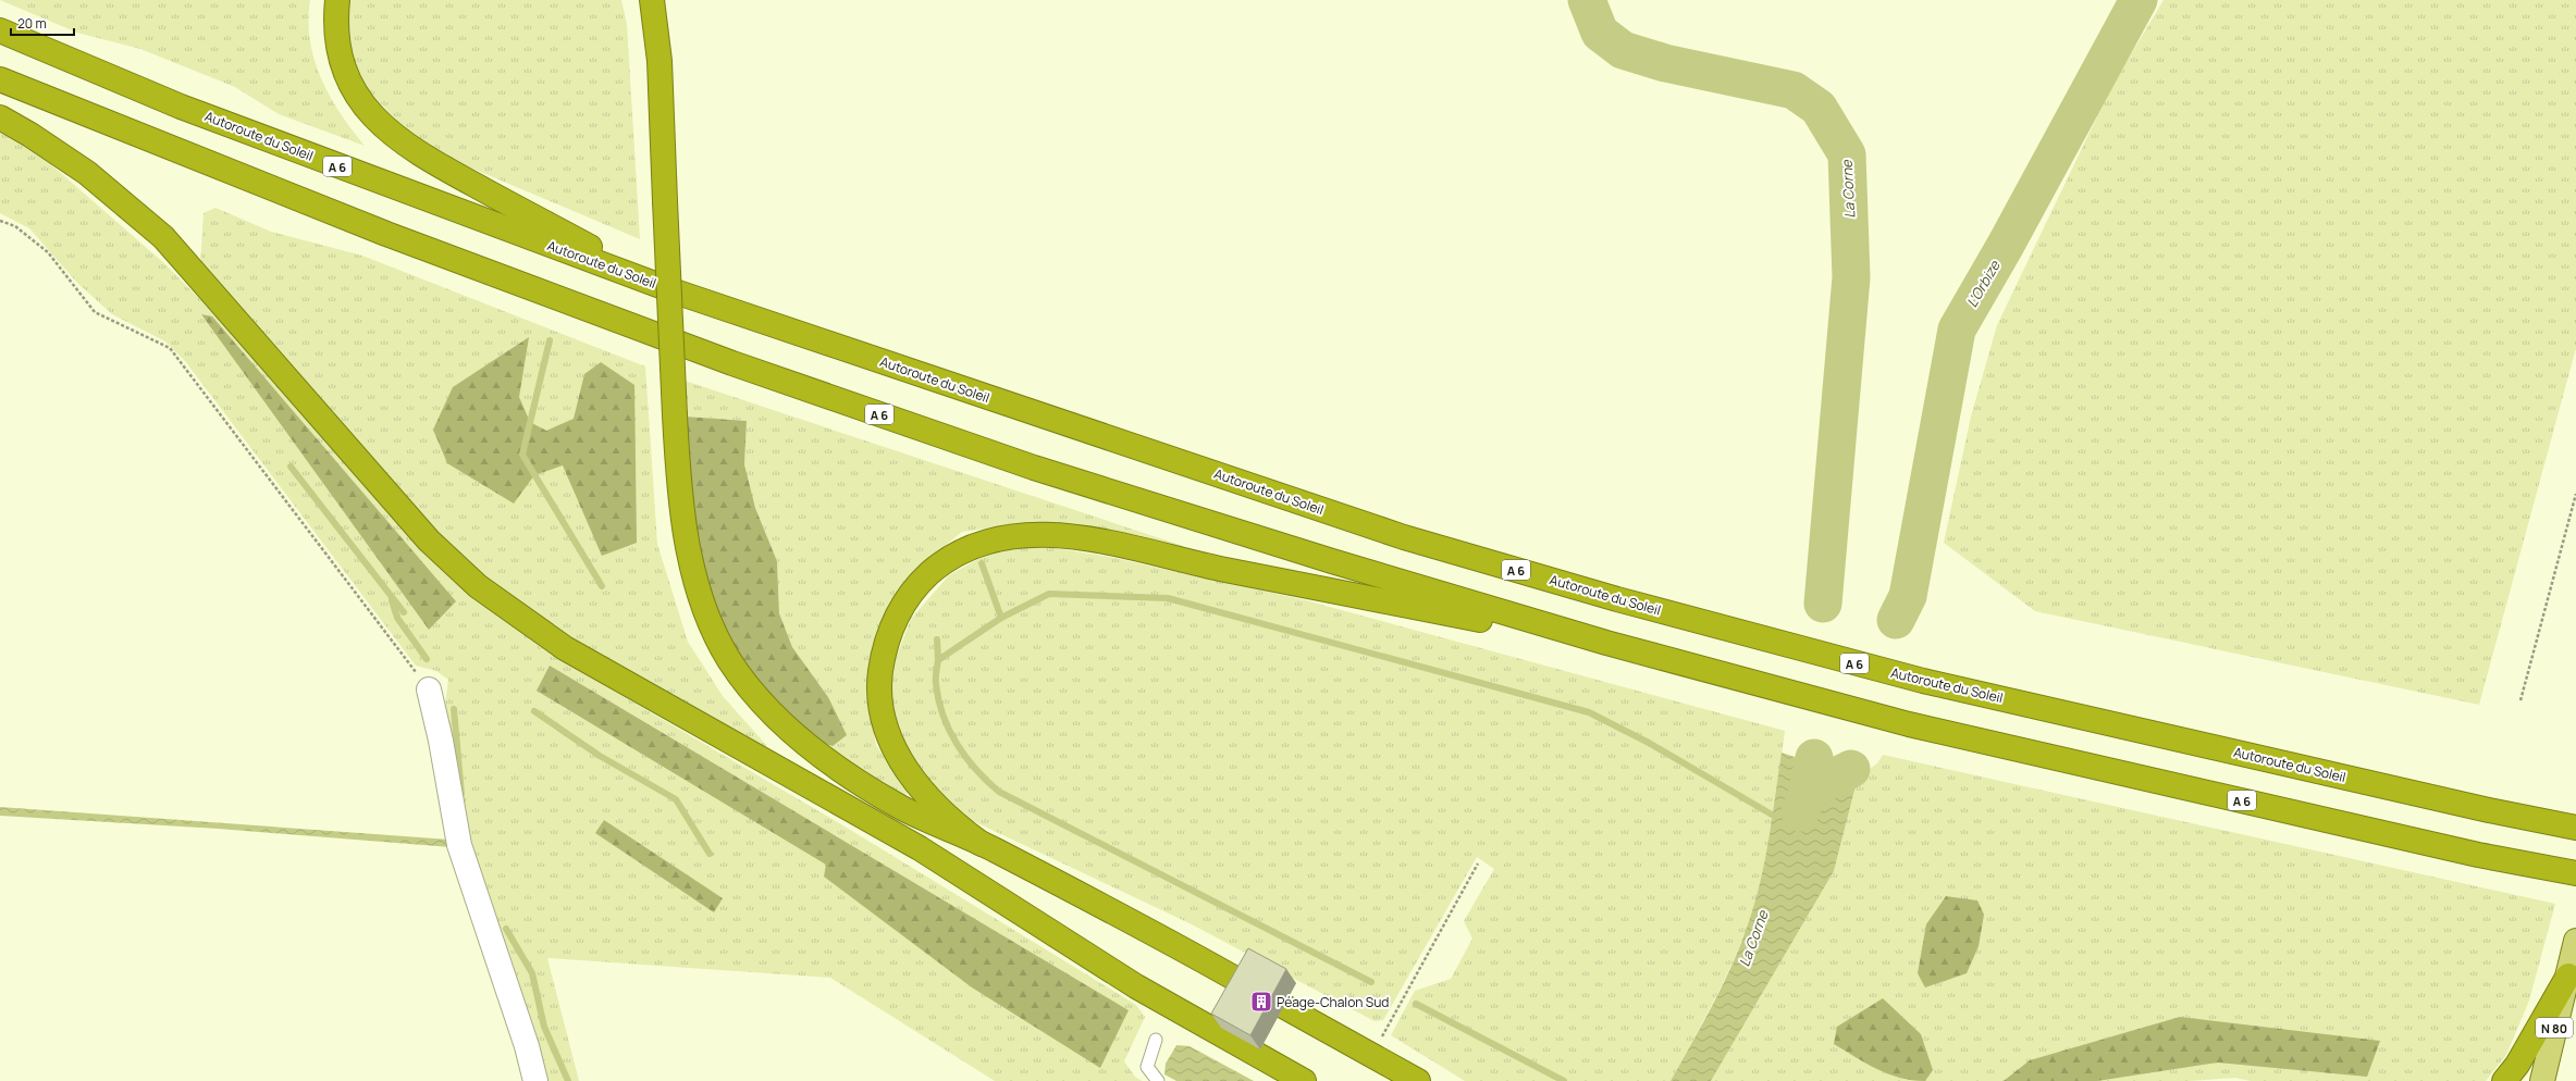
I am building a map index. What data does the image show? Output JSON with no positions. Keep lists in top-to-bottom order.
{
  "streets": {
    "highway": ["Autoroute du Soleil", "A 6"],
    "main road": ["N 80"]
  },
  "water": ["La Corne", "L'Orbize"],
  "places": {
    "building": ["Péage-Chalon Sud"]
  },
  "scale_bar": "20 m"
}
